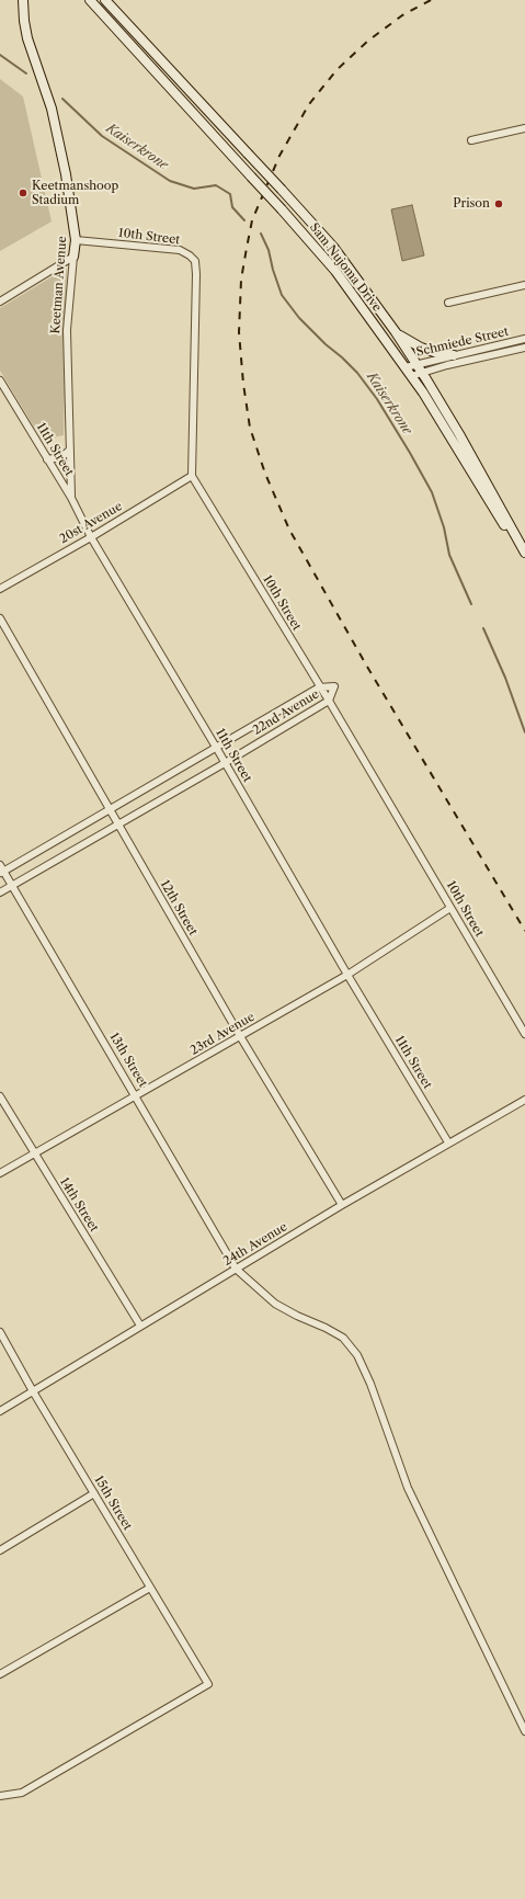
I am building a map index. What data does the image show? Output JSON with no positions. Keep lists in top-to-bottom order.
{
  "streets": {
    "main road": ["Sam Nujoma Drive", "Keetman Avenue"],
    "street": [
      "10th Street",
      "Schmiede Street",
      "11th Street",
      "20st Avenue",
      "22nd Avenue",
      "12th Street",
      "23rd Avenue",
      "13th Street",
      "14th Street",
      "24th Avenue",
      "15th Street"
    ]
  },
  "crossings": [
    ["10th Street", "Keetman Avenue"],
    ["10th Street", "20st Avenue"],
    ["10th Street", "22nd Avenue"],
    ["10th Street", "23rd Avenue"],
    ["Sam Nujoma Drive", "Schmiede Street"],
    ["Keetman Avenue", "11th Street"],
    ["11th Street", "20st Avenue"],
    ["11th Street", "22nd Avenue"],
    ["11th Street", "23rd Avenue"],
    ["11th Street", "24th Avenue"],
    ["22nd Avenue", "12th Street"],
    ["22nd Avenue", "13th Street"],
    ["12th Street", "23rd Avenue"],
    ["12th Street", "24th Avenue"],
    ["23rd Avenue", "13th Street"],
    ["23rd Avenue", "14th Street"],
    ["13th Street", "24th Avenue"],
    ["14th Street", "24th Avenue"],
    ["24th Avenue", "15th Street"]
  ],
  "water": ["Kaiserkrone"],
  "places": ["Keetmanshoop Stadium", "Prison"]
}
